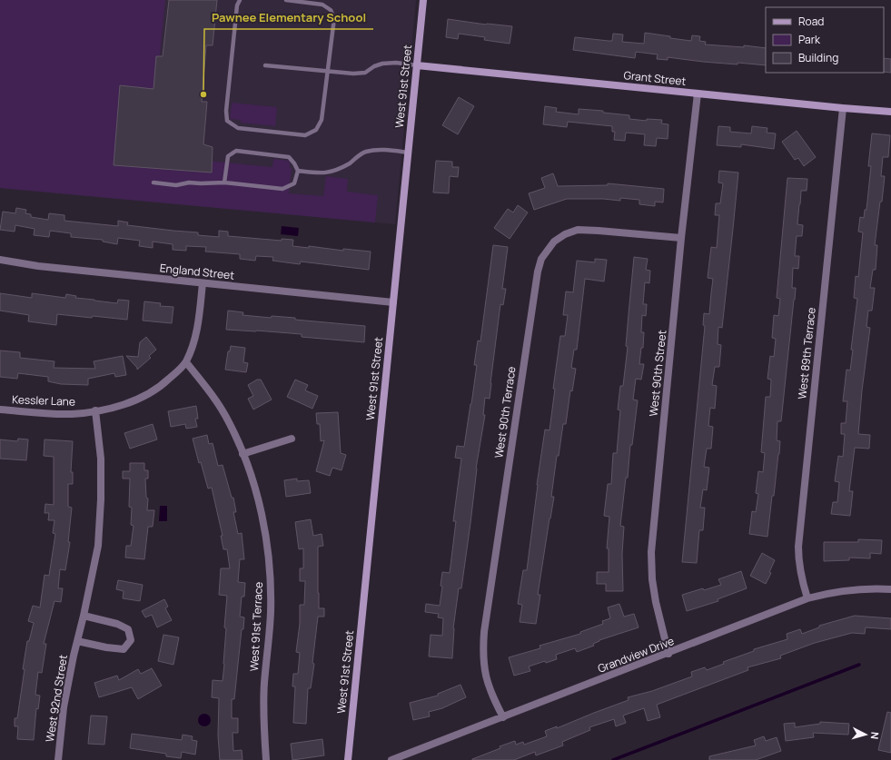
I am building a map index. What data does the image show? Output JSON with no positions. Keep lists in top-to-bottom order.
{
  "streets": {
    "street": [
      "Grant Street",
      "West 91st Street",
      "England Street",
      "West 89th Terrace",
      "West 90th Street",
      "Kessler Lane",
      "West 90th Terrace",
      "West 91st Terrace",
      "Grandview Drive",
      "West 92nd Street"
    ]
  },
  "crossings": [
    ["Grant Street", "West 91st Street"],
    ["Grant Street", "West 89th Terrace"],
    ["Grant Street", "West 90th Street"],
    ["West 91st Street", "England Street"],
    ["England Street", "Kessler Lane"],
    ["West 89th Terrace", "Grandview Drive"],
    ["West 90th Street", "West 90th Terrace"],
    ["West 90th Street", "Grandview Drive"],
    ["Kessler Lane", "West 91st Terrace"],
    ["Kessler Lane", "West 92nd Street"],
    ["West 90th Terrace", "Grandview Drive"]
  ],
  "places": ["Pawnee Elementary School"],
  "legend": ["Road", "Park", "Building"],
  "north": "right"
}
